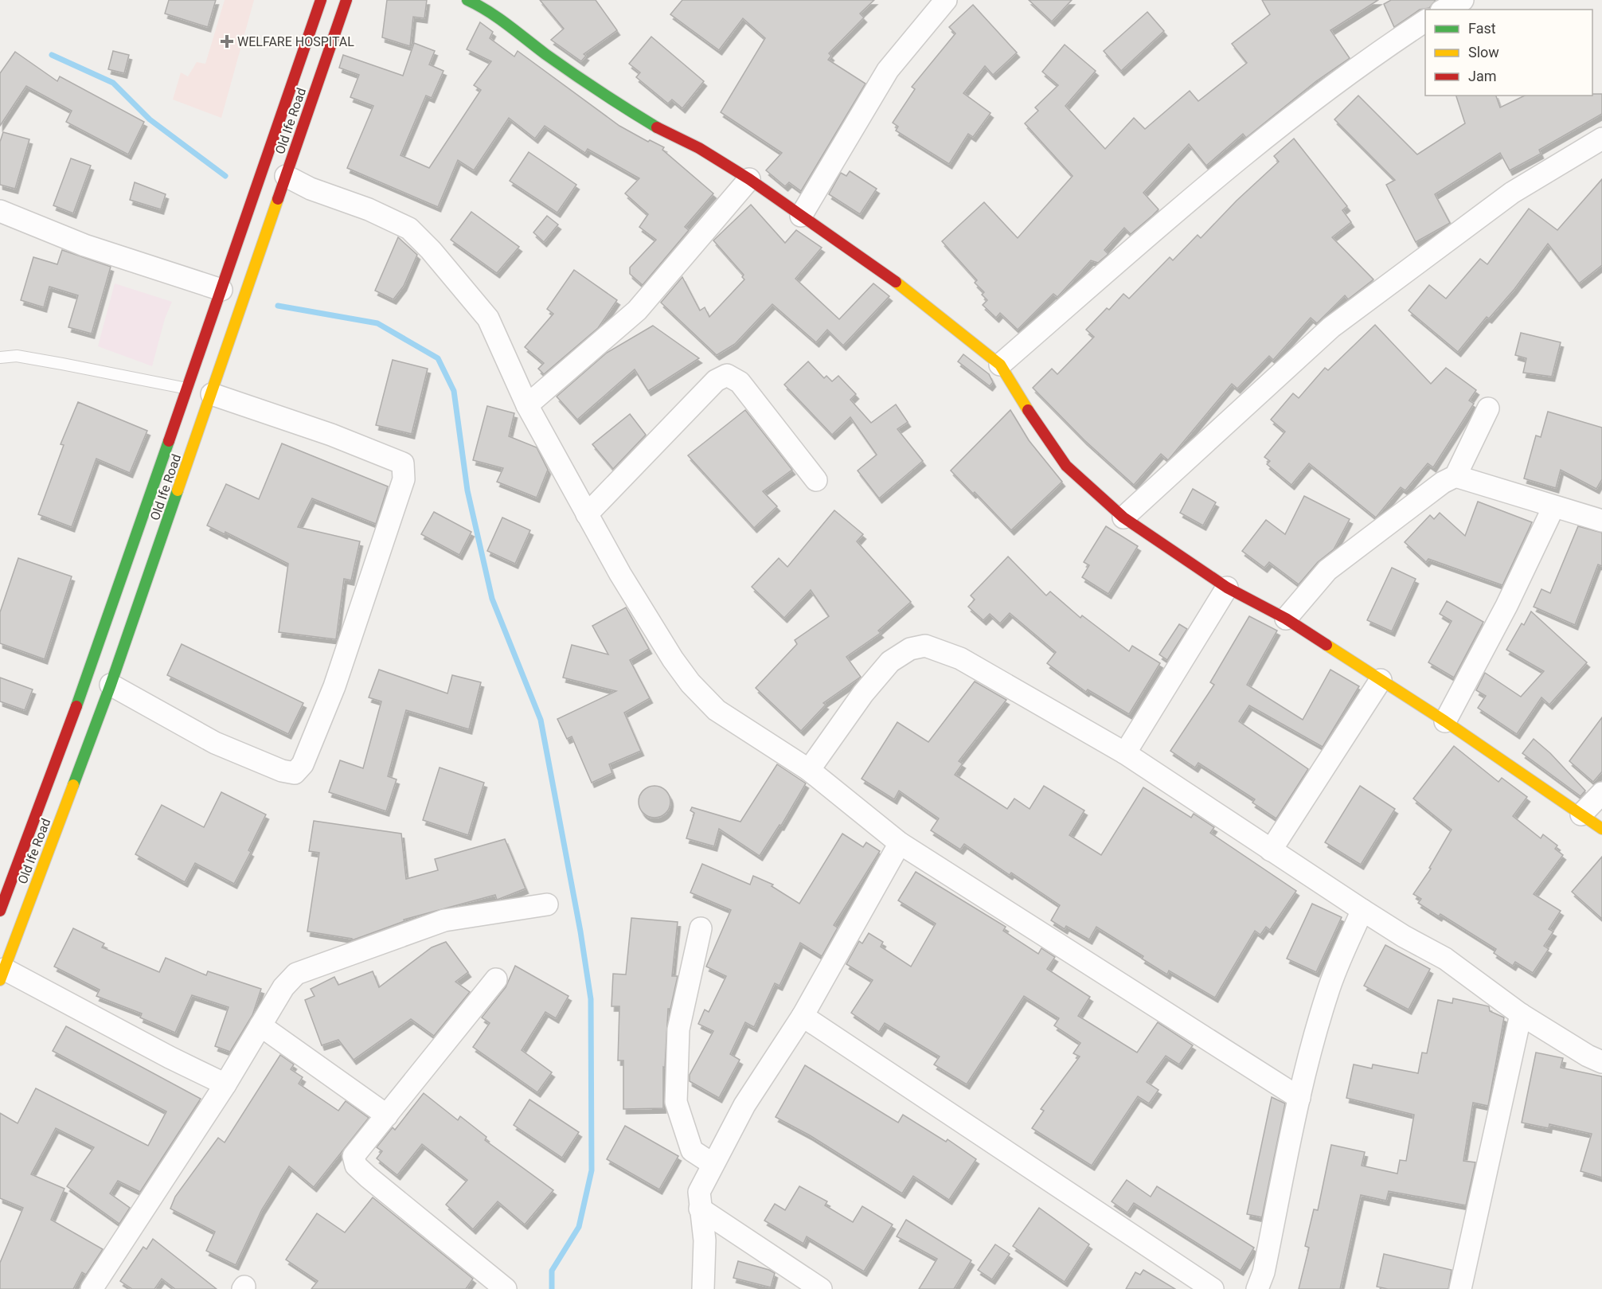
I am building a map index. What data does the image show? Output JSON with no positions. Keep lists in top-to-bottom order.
{
  "streets": {
    "main road": ["Old Ife Road"]
  },
  "places": {
    "health": ["WELFARE HOSPITAL"]
  },
  "legend": ["Fast", "Slow", "Jam"]
}
